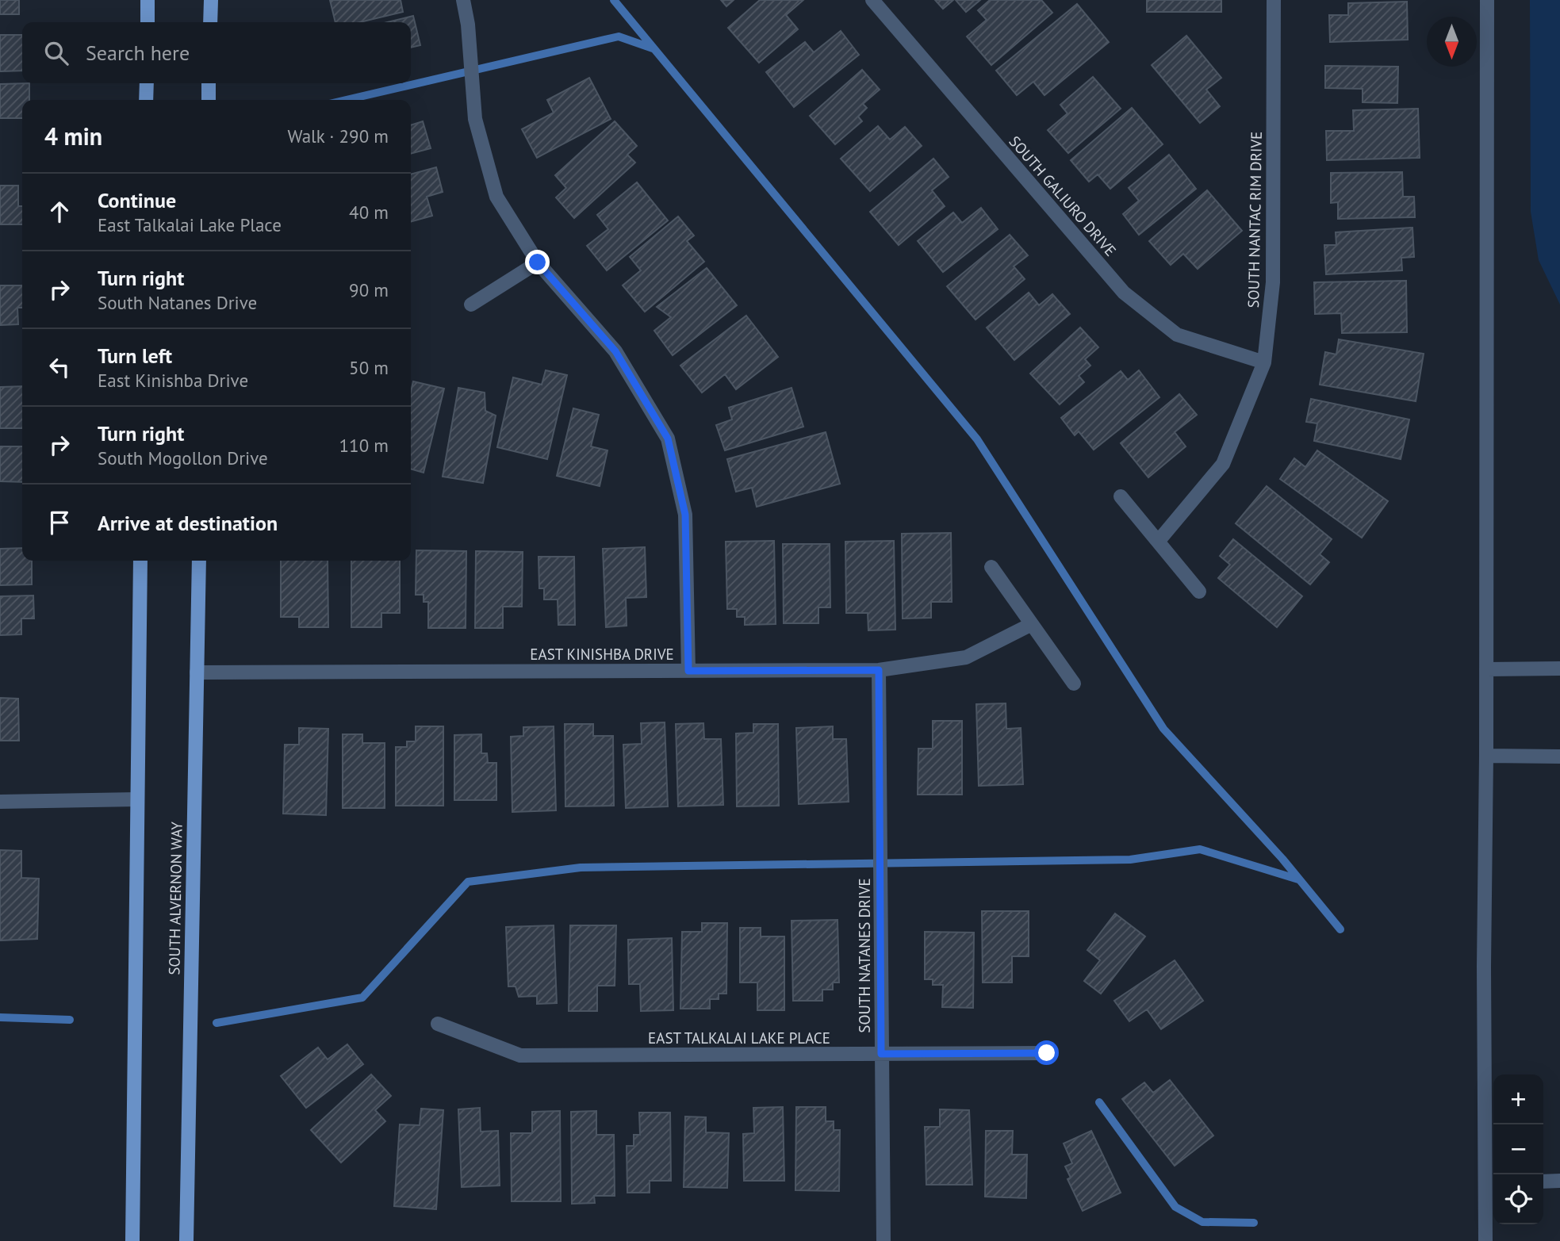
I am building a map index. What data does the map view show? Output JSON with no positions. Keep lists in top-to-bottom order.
{
  "streets": {
    "main road": ["SOUTH ALVERNON WAY"],
    "street": [
      "SOUTH GALIURO DRIVE",
      "SOUTH NANTAC RIM DRIVE",
      "EAST KINISHBA DRIVE",
      "SOUTH NATANES DRIVE",
      "EAST TALKALAI LAKE PLACE"
    ]
  },
  "crossings": [
    ["SOUTH GALIURO DRIVE", "SOUTH NANTAC RIM DRIVE"],
    ["EAST KINISHBA DRIVE", "SOUTH ALVERNON WAY"],
    ["EAST KINISHBA DRIVE", "SOUTH NATANES DRIVE"],
    ["SOUTH NATANES DRIVE", "EAST TALKALAI LAKE PLACE"]
  ],
  "north": "bottom",
  "page": {
    "search": "Search here",
    "heading": ["4 min", "Walk · 290 m"],
    "list": [
      ["Continue", "East Talkalai Lake Place", "40 m"],
      ["Turn right", "South Natanes Drive", "90 m"],
      ["Turn left", "East Kinishba Drive", "50 m"],
      ["Turn right", "South Mogollon Drive", "110 m"],
      "Arrive at destination"
    ],
    "map_buttons": ["+", "−"]
  }
}
